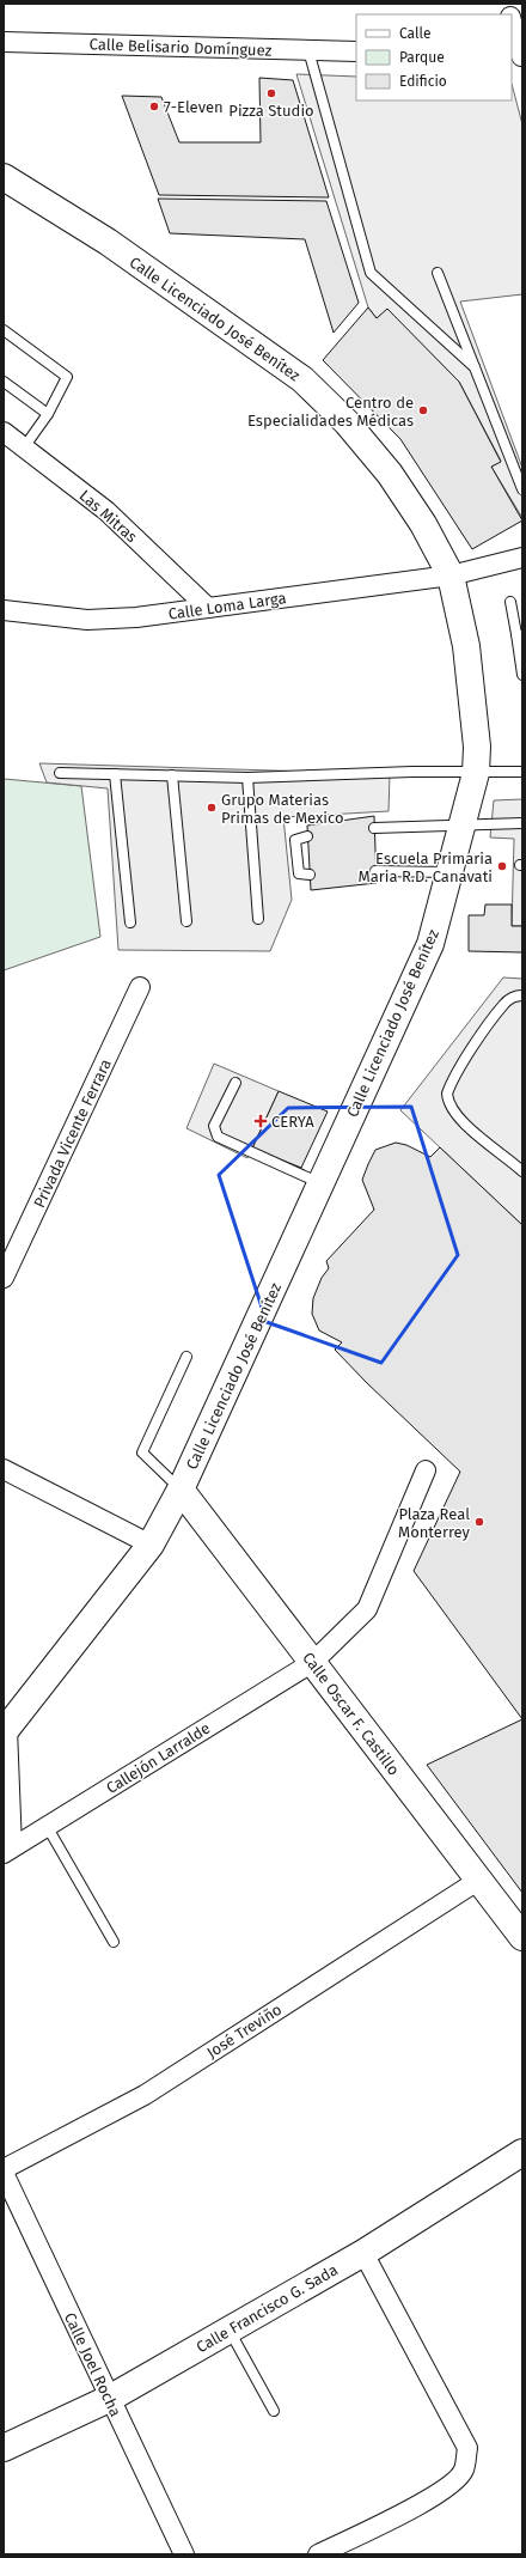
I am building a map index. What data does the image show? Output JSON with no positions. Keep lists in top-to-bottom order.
{
  "streets": {
    "street": [
      "Calle Belisario Domínguez",
      "Calle Licenciado José Benítez",
      "Las Mitras",
      "Calle Loma Larga",
      "Privada Vicente Ferrara",
      "Calle Oscar F. Castillo",
      "Callejón Larralde",
      "José Treviño",
      "Calle Francisco G. Sada",
      "Calle Joel Rocha"
    ]
  },
  "crossings": [
    ["Calle Licenciado José Benítez", "Calle Loma Larga"],
    ["Calle Licenciado José Benítez", "Calle Oscar F. Castillo"],
    ["Las Mitras", "Calle Loma Larga"],
    ["Calle Oscar F. Castillo", "Callejón Larralde"],
    ["Calle Oscar F. Castillo", "José Treviño"],
    ["Calle Francisco G. Sada", "Calle Joel Rocha"]
  ],
  "places": {
    "other": [
      "Pizza Studio",
      "7-Eleven",
      "Centro de Especialidades Médicas",
      "Grupo Materias Primas de Mexico",
      "Escuela Primaria Maria R.D. Canavati",
      "Plaza Real Monterrey"
    ],
    "health": ["CERYA"]
  },
  "legend": ["Calle", "Parque", "Edificio"]
}
